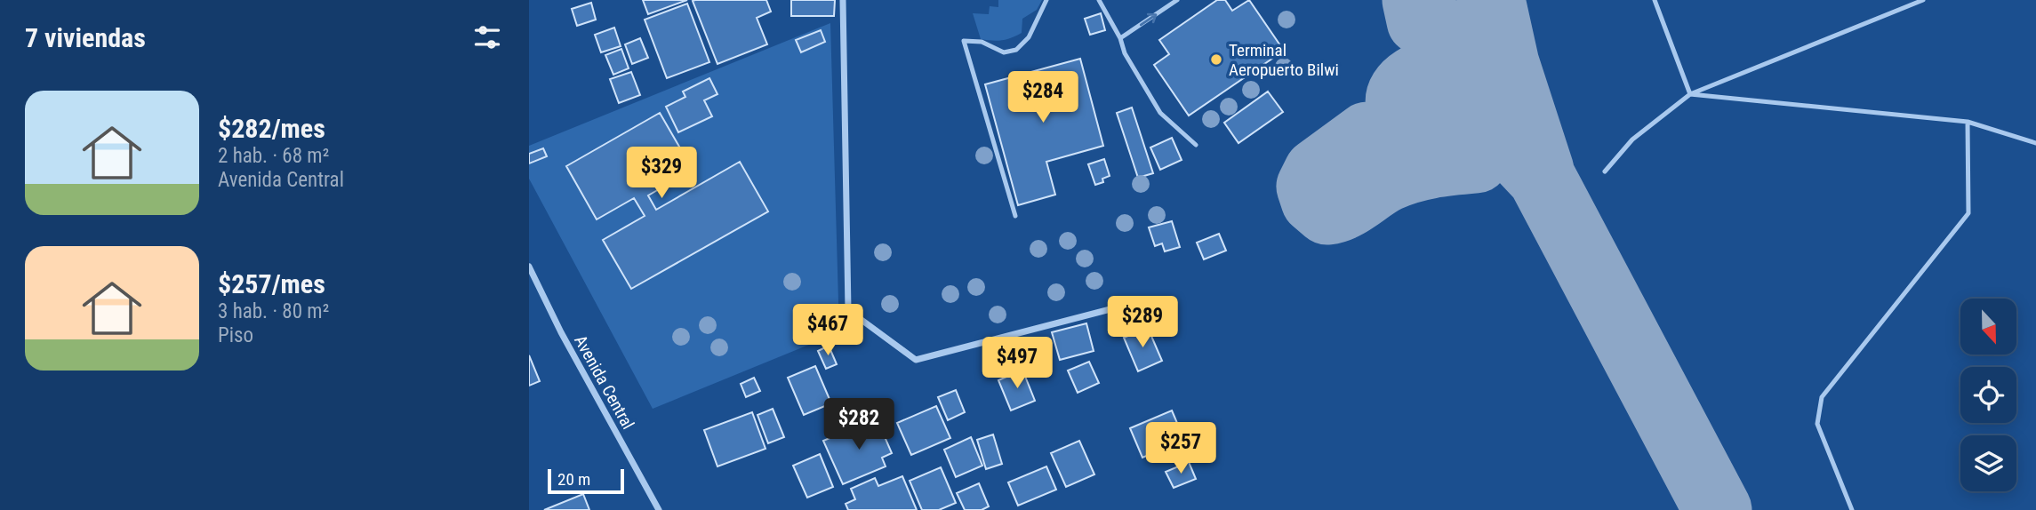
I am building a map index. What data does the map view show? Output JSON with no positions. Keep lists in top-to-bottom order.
{
  "streets": {
    "street": ["Avenida Central"]
  },
  "places": ["Terminal Aeropuerto Bilwi"],
  "scale_bar": "20 m",
  "north": "bottom",
  "page": {
    "heading": "7 viviendas",
    "price": [
      "$284",
      "$329",
      "$289",
      "$467",
      "$497",
      "$282",
      "$257"
    ],
    "list": [
      {
        "name": "$282/mes",
        "note": "2 hab. · 68 m² · Avenida Central"
      },
      {
        "name": "$257/mes",
        "note": "3 hab. · 80 m² · Piso"
      }
    ],
    "scale": "20 m"
  }
}
